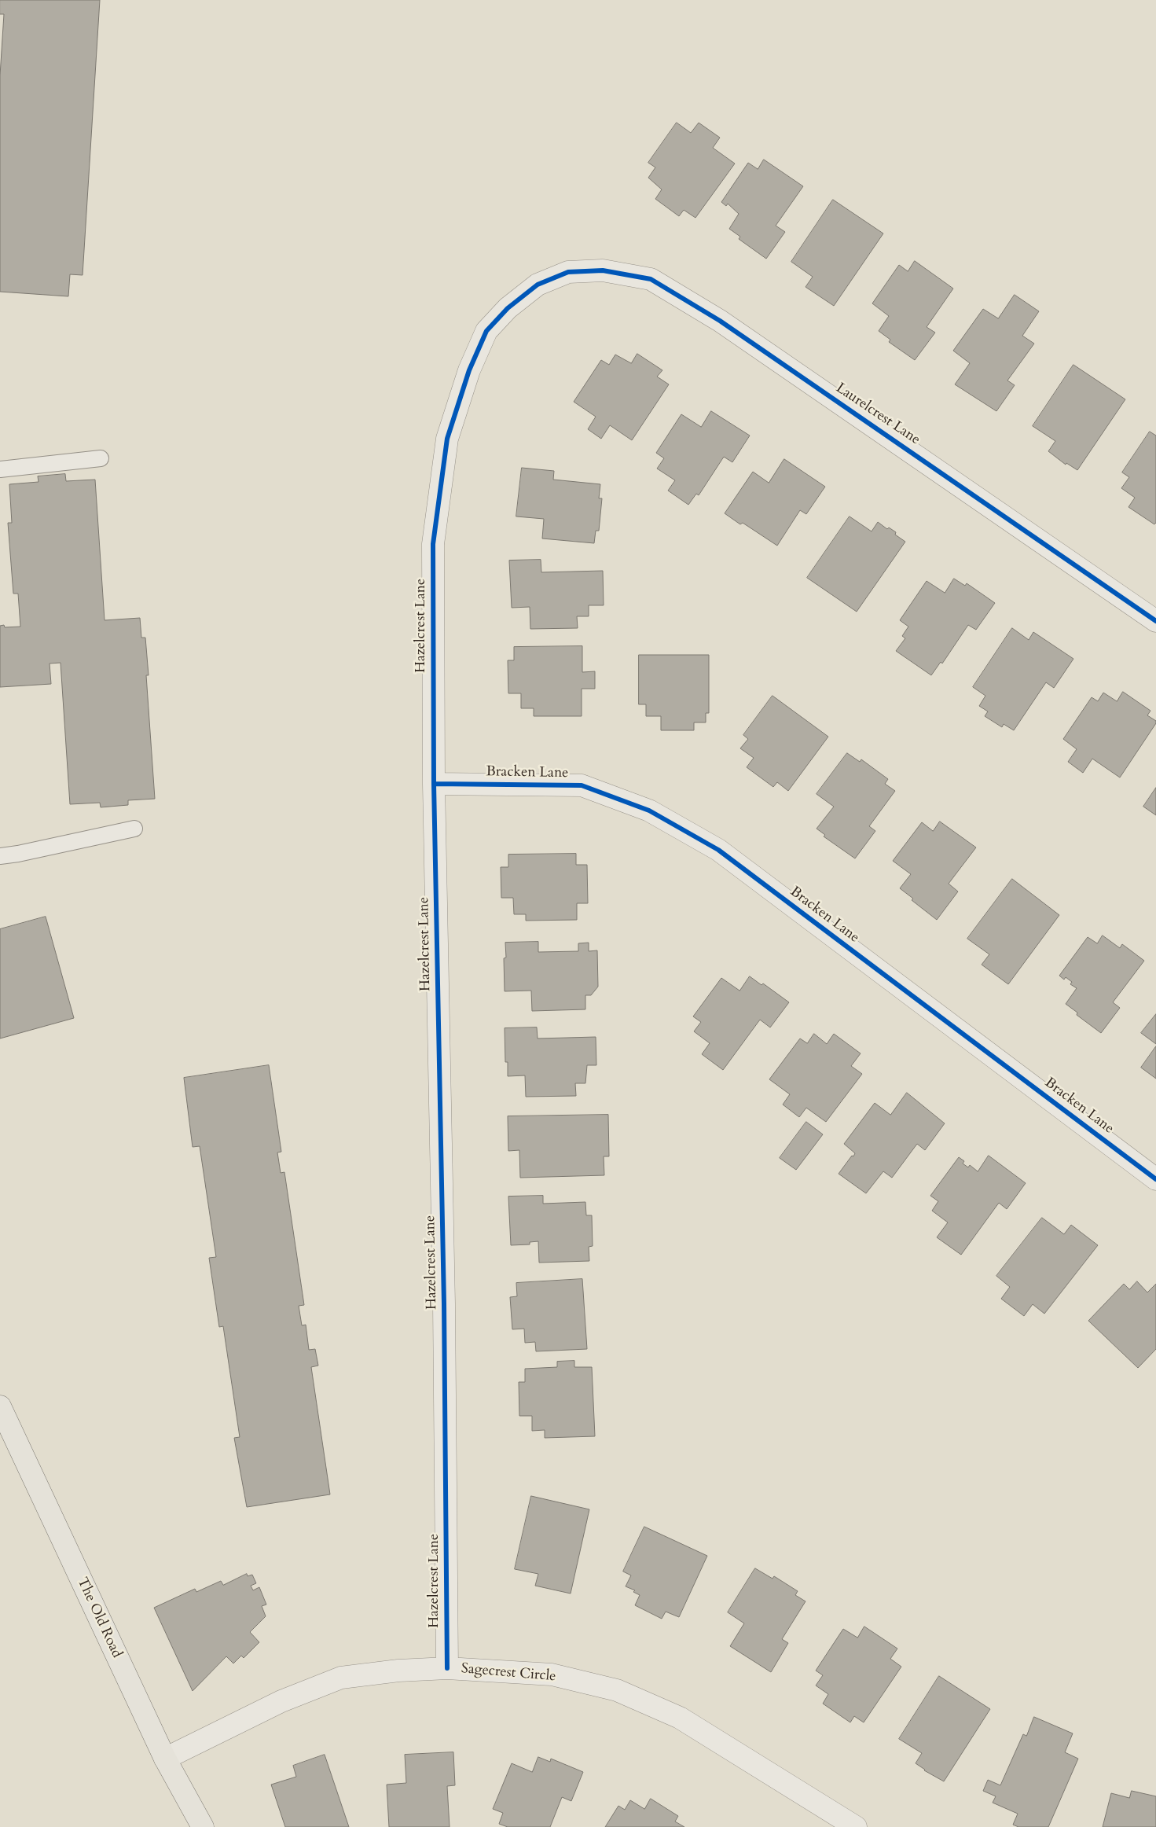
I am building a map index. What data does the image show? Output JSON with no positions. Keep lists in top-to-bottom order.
{
  "streets": {
    "main road": ["The Old Road"],
    "street": [
      "Laurelcrest Lane",
      "Hazelcrest Lane",
      "Bracken Lane",
      "Sagecrest Circle"
    ]
  },
  "crossings": [
    ["Laurelcrest Lane", "Hazelcrest Lane"],
    ["Hazelcrest Lane", "Bracken Lane"],
    ["Hazelcrest Lane", "Sagecrest Circle"],
    ["The Old Road", "Sagecrest Circle"]
  ]
}
